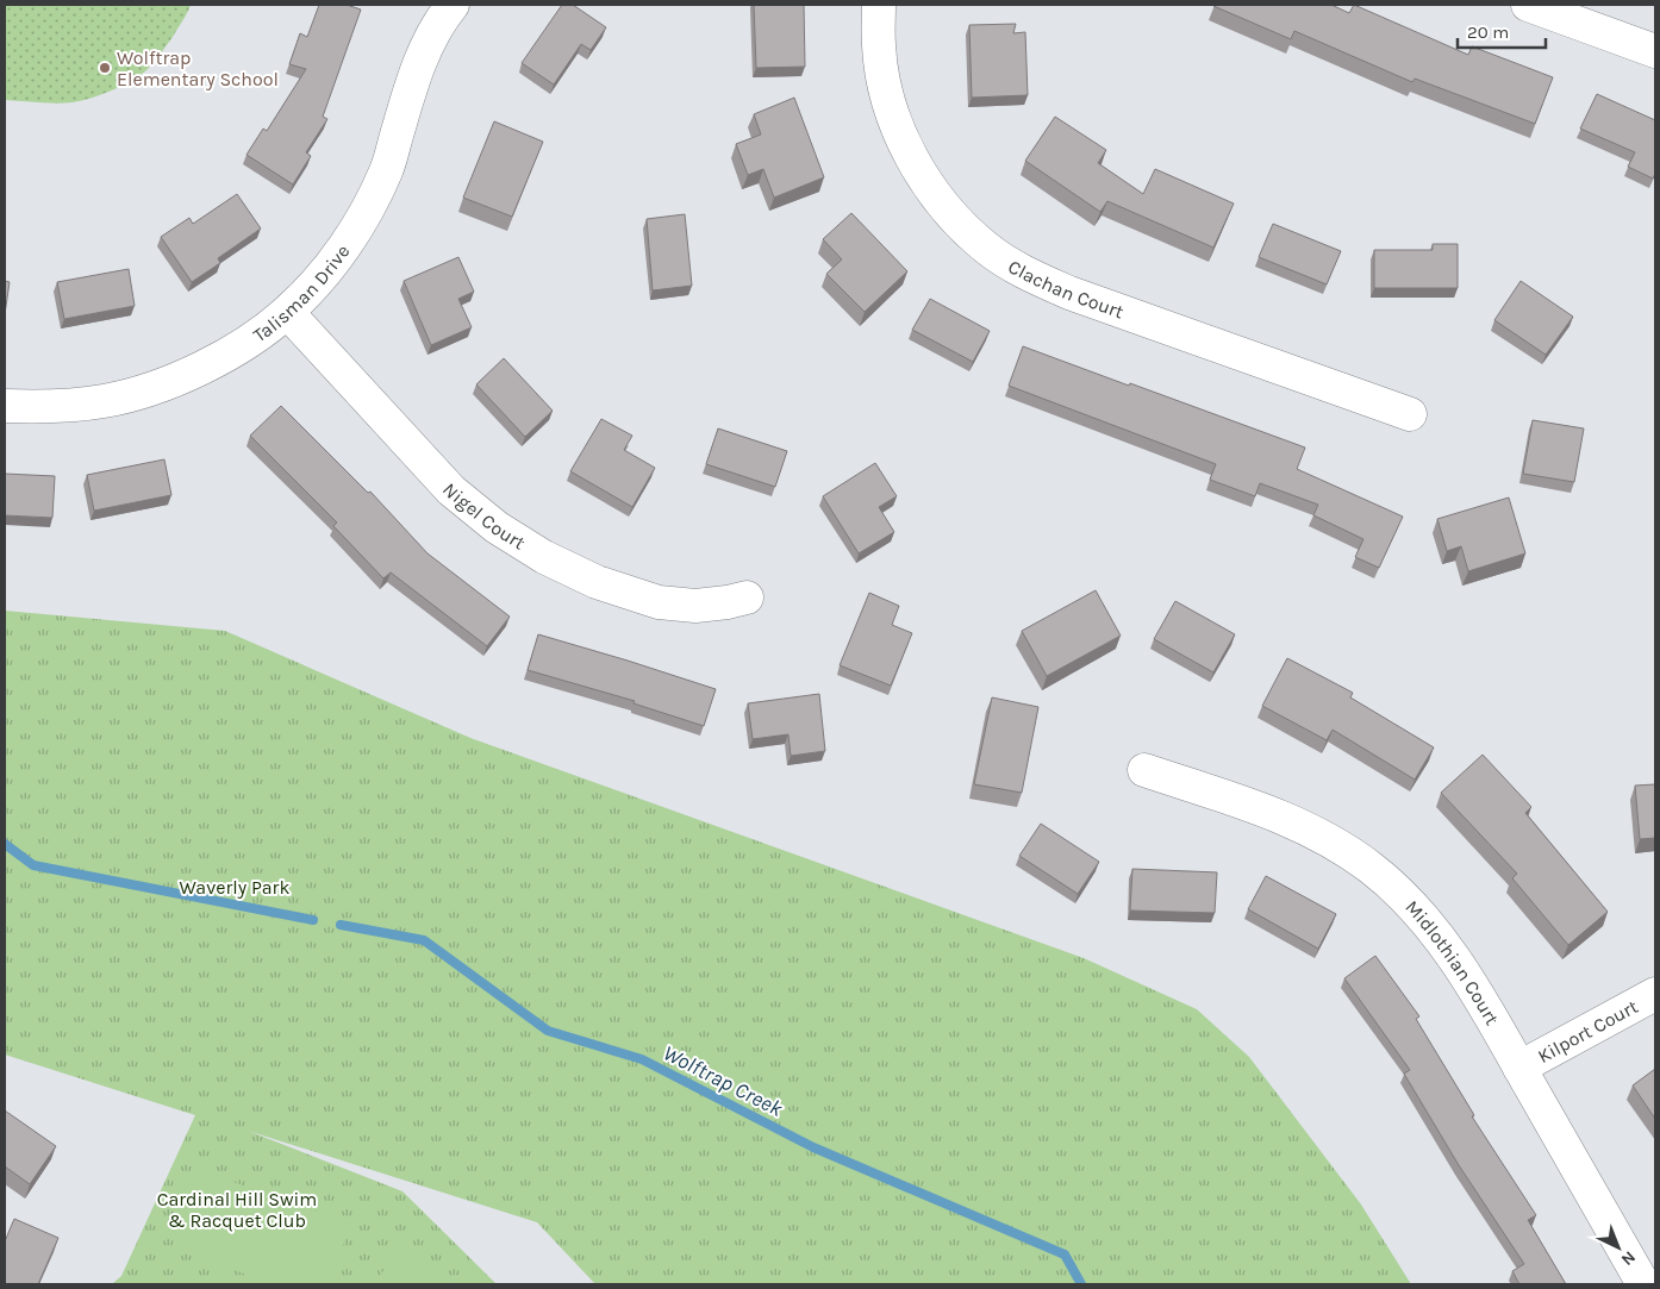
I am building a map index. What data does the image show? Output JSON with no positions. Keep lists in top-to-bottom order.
{
  "streets": {
    "street": [
      "Clachan Court",
      "Talisman Drive",
      "Nigel Court",
      "Midlothian Court",
      "Kilport Court"
    ]
  },
  "crossings": [
    ["Talisman Drive", "Nigel Court"],
    ["Midlothian Court", "Kilport Court"]
  ],
  "water": ["Wolftrap Creek"],
  "parks": ["Waverly Park", "Cardinal Hill Swim & Racquet Club"],
  "places": ["Wolftrap Elementary School"],
  "scale_bar": "20 m",
  "north": "bottom right"
}
